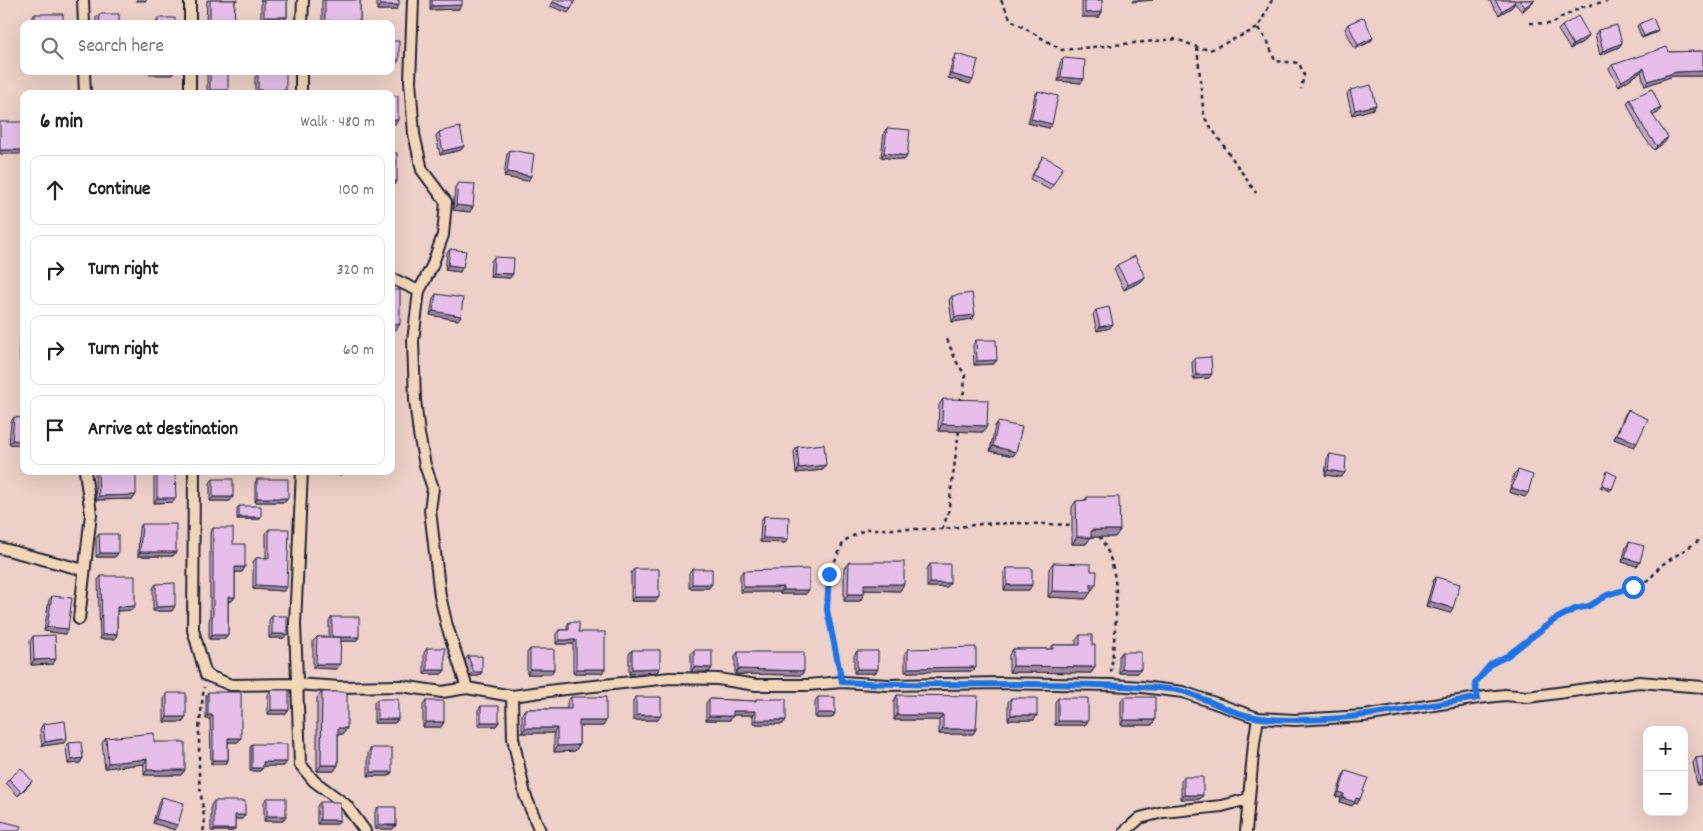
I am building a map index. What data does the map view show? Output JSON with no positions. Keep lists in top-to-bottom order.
{
  "page": {
    "search": "Search here",
    "heading": ["6 min", "Walk · 480 m"],
    "list": [
      ["Continue", "100 m"],
      ["Turn right", "320 m"],
      ["Turn right", "60 m"],
      "Arrive at destination"
    ],
    "map_buttons": ["+", "−"]
  }
}
